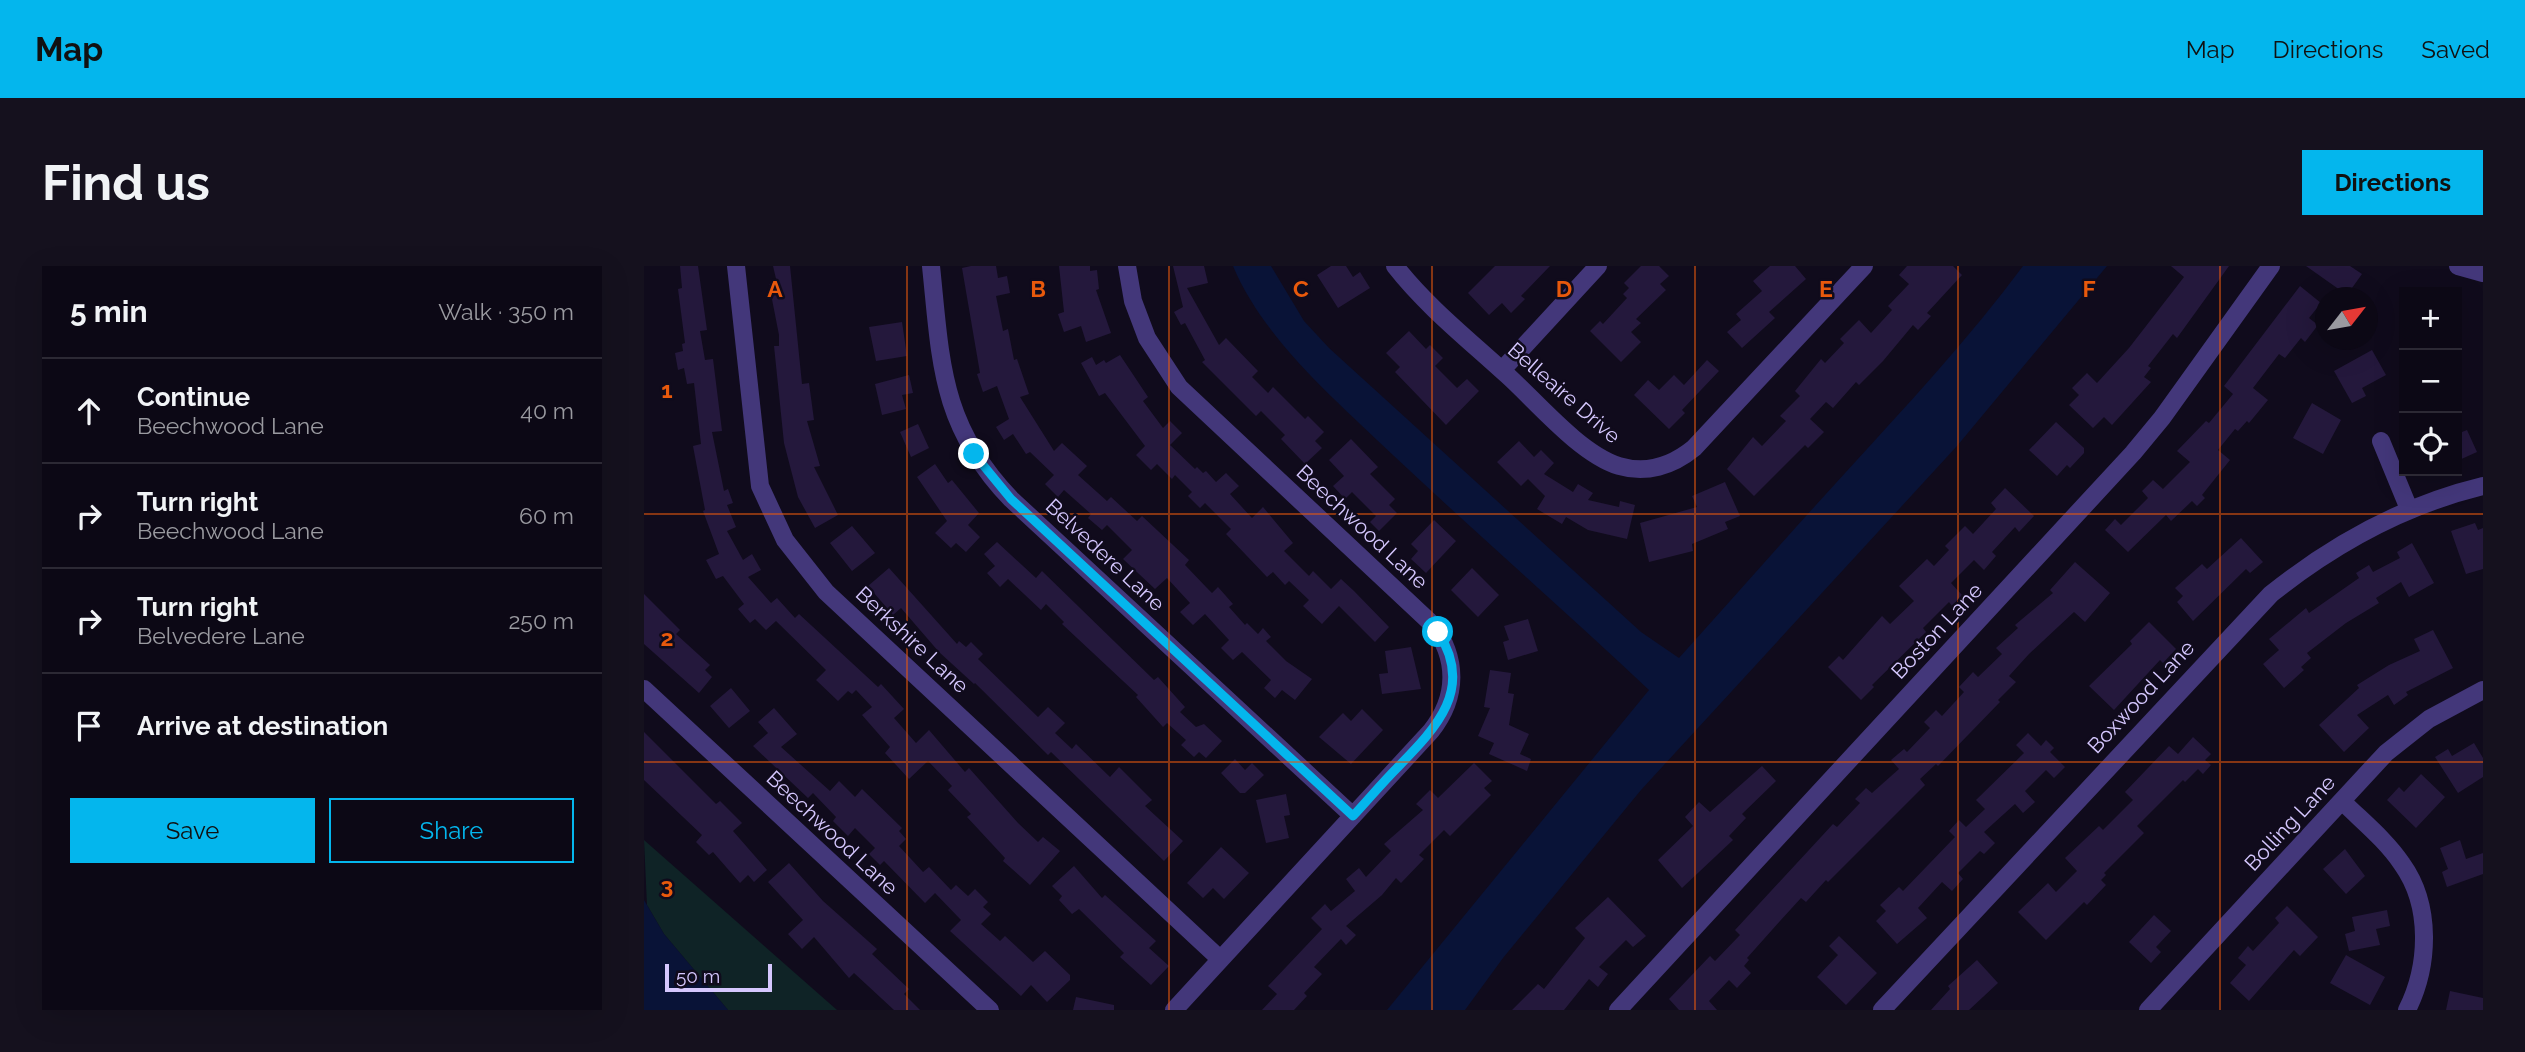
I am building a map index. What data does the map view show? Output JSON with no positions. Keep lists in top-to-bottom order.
{
  "streets": {
    "street": [
      "Belleaire Drive",
      "Beechwood Lane",
      "Belvedere Lane",
      "Boston Lane",
      "Berkshire Lane",
      "Boxwood Lane",
      "Bolling Lane"
    ]
  },
  "crossings": [
    ["Beechwood Lane", "Belvedere Lane"],
    ["Beechwood Lane", "Berkshire Lane"]
  ],
  "scale_bar": "50 m",
  "north": "top right",
  "page": {
    "header": "Map",
    "nav": ["Map", "Directions", "Saved"],
    "buttons": [
      "Directions",
      ["Save", "Share"]
    ],
    "title": "Find us",
    "heading": ["5 min", "Walk · 350 m"],
    "map_buttons": ["+", "−"],
    "list": [
      ["Continue", "Beechwood Lane", "40 m"],
      ["Turn right", "Beechwood Lane", "60 m"],
      ["Turn right", "Belvedere Lane", "250 m"],
      "Arrive at destination"
    ],
    "scale": "50 m"
  },
  "grid": {
    "columns": [
      "A",
      "B",
      "C",
      "D",
      "E",
      "F"
    ],
    "rows": ["1", "2", "3"]
  }
}
